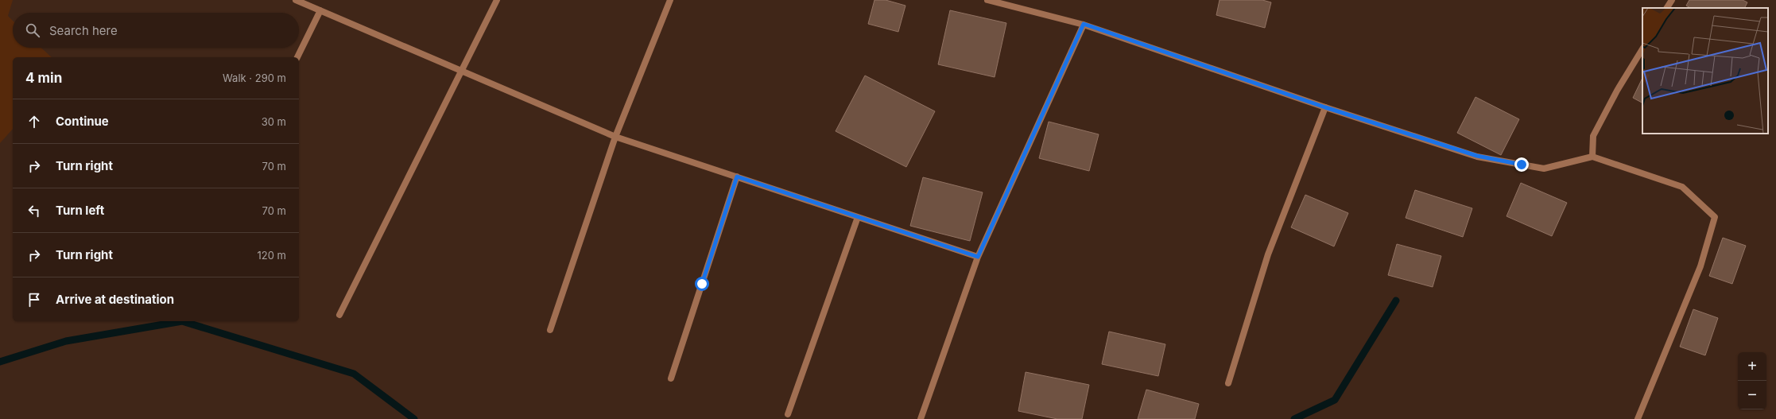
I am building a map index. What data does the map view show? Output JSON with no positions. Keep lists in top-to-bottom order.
{
  "page": {
    "search": "Search here",
    "heading": ["4 min", "Walk · 290 m"],
    "list": [
      ["Continue", "30 m"],
      ["Turn right", "70 m"],
      ["Turn left", "70 m"],
      ["Turn right", "120 m"],
      "Arrive at destination"
    ],
    "map_buttons": ["+", "−"]
  }
}
